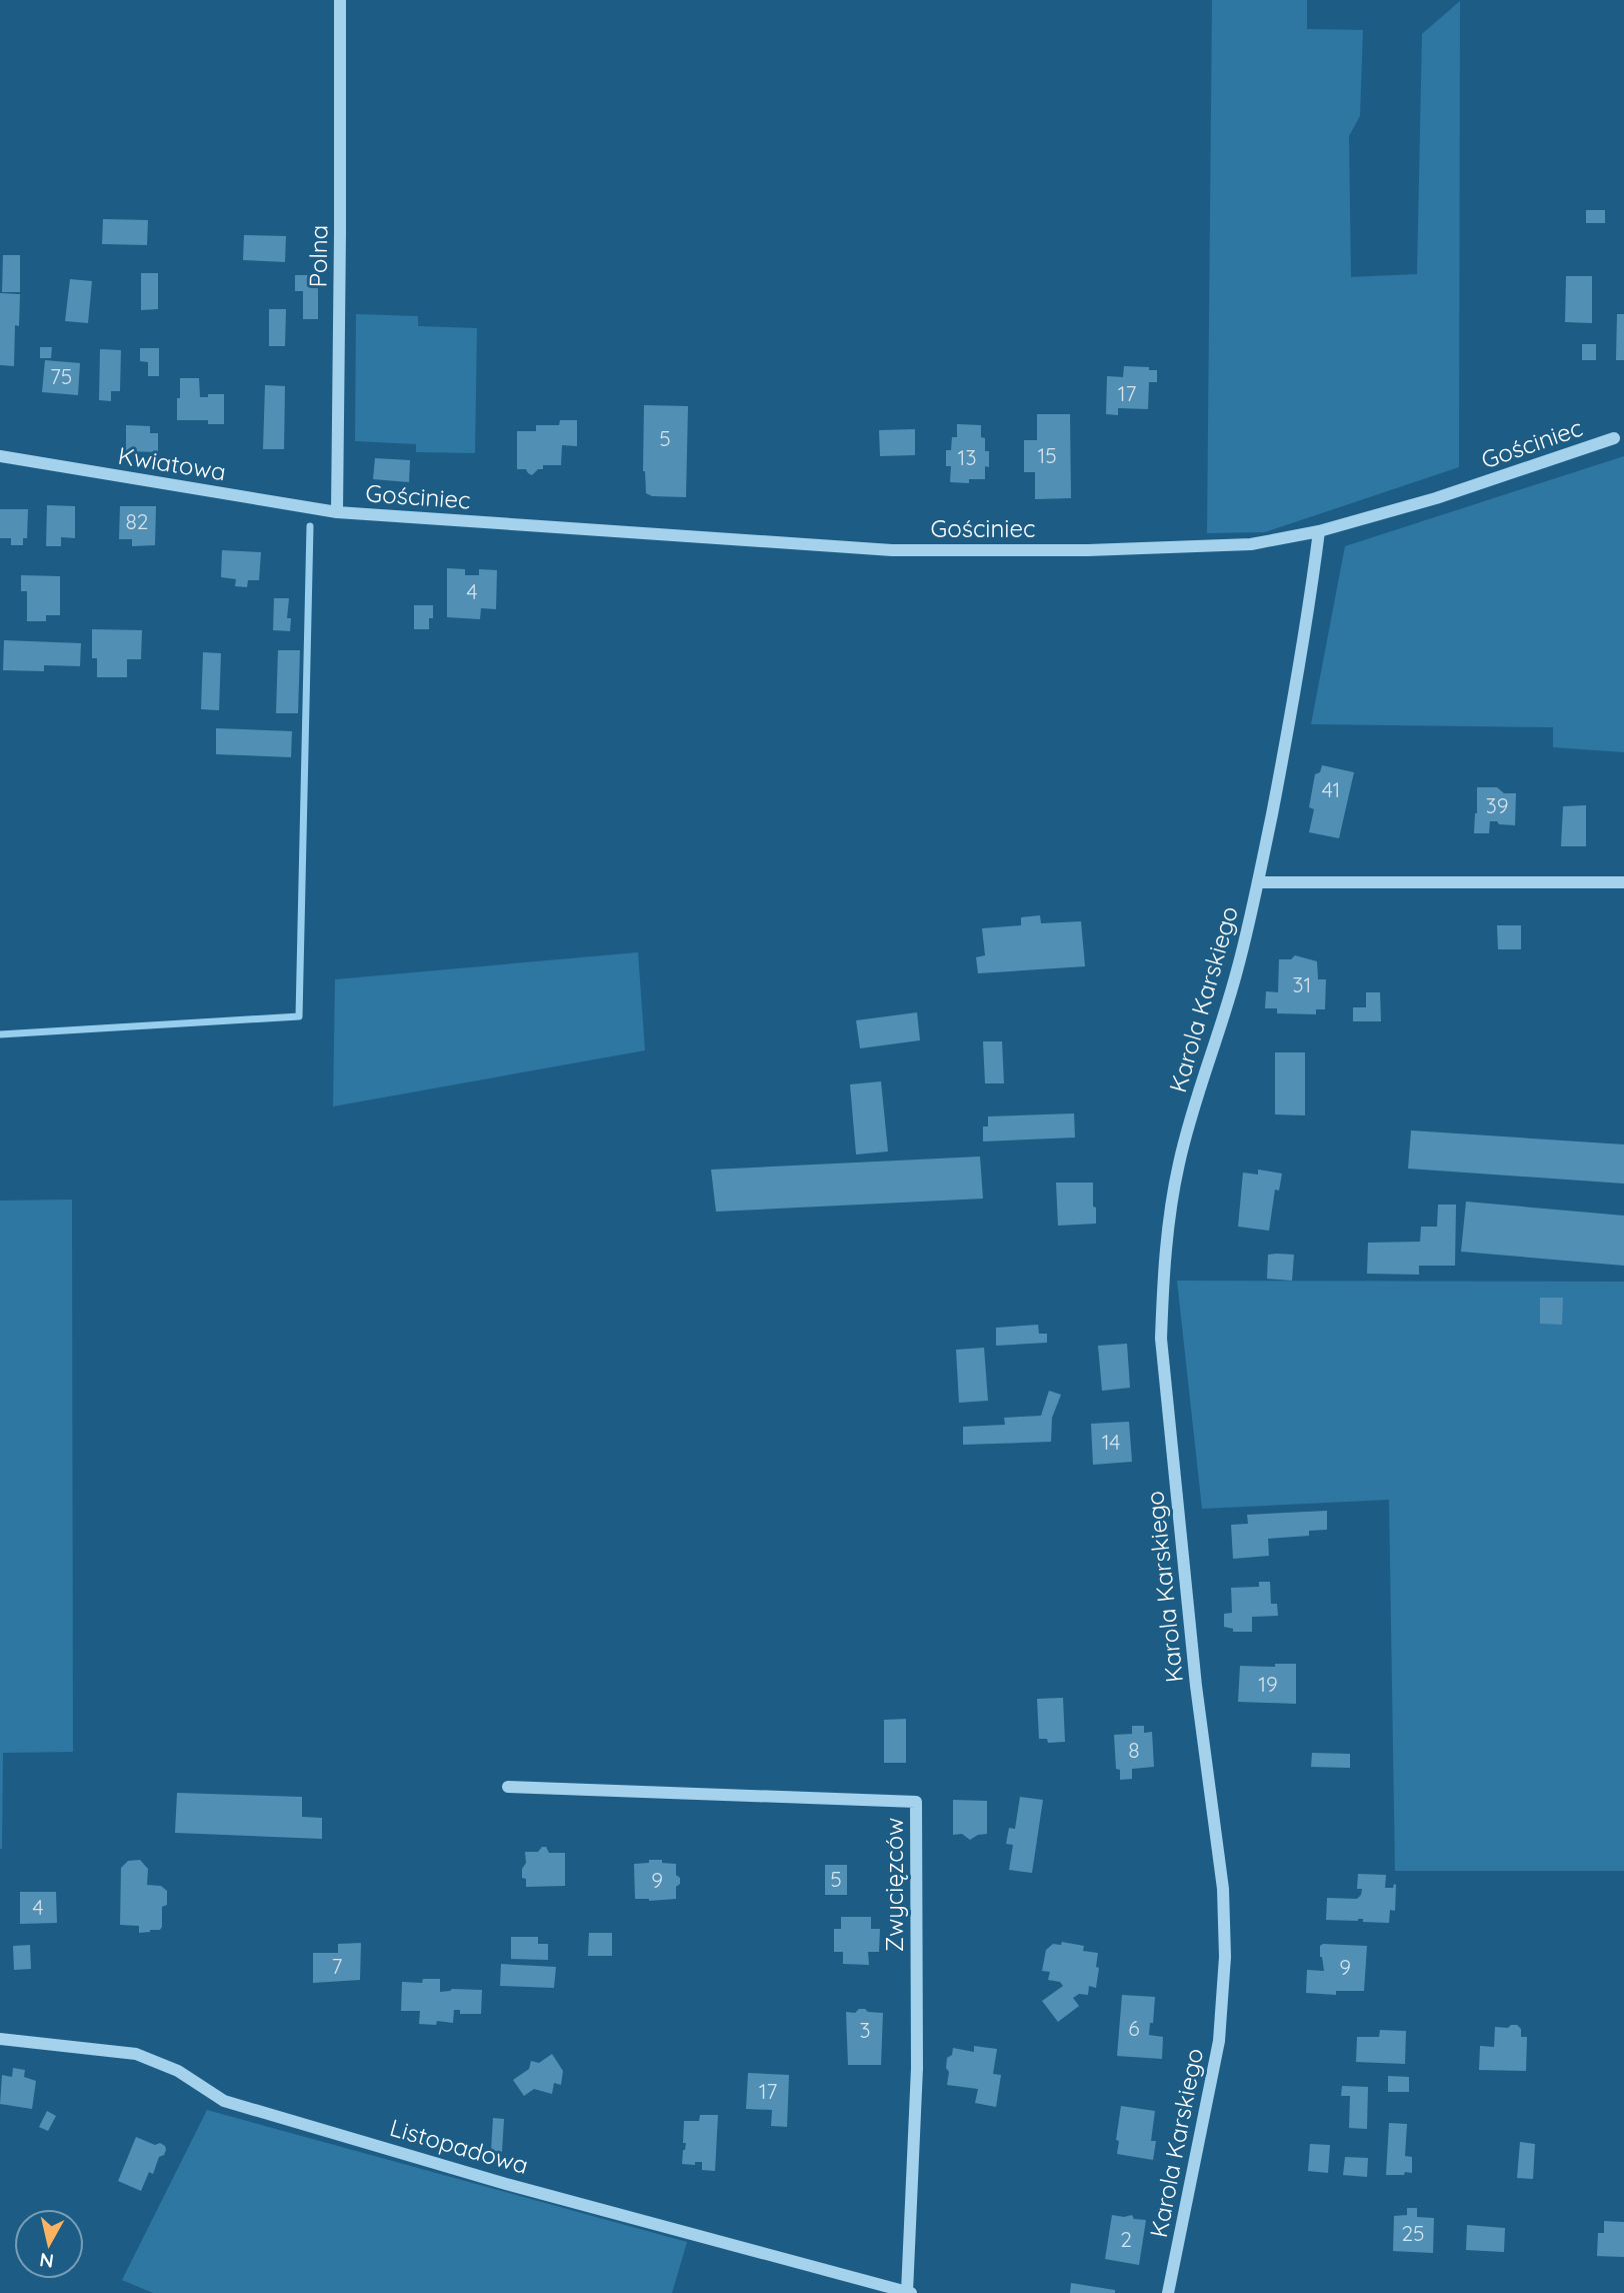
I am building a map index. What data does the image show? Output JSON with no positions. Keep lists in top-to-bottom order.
{
  "streets": {
    "street": [
      "Polna",
      "Gościniec",
      "Kwiatowa",
      "Karola Karskiego",
      "Zwycięzców",
      "Listopadowa"
    ]
  },
  "crossings": [
    ["Polna", "Gościniec"],
    ["Polna", "Kwiatowa"],
    ["Gościniec", "Kwiatowa"],
    ["Gościniec", "Karola Karskiego"],
    ["Zwycięzców", "Listopadowa"]
  ],
  "house_numbers": [
    "75",
    "17",
    "5",
    "15",
    "13",
    "82",
    "4",
    "41",
    "39",
    "31",
    "14",
    "19",
    "8",
    "5",
    "9",
    "4",
    "7",
    "9",
    "6",
    "3",
    "17",
    "25",
    "2"
  ],
  "north": "bottom"
}
